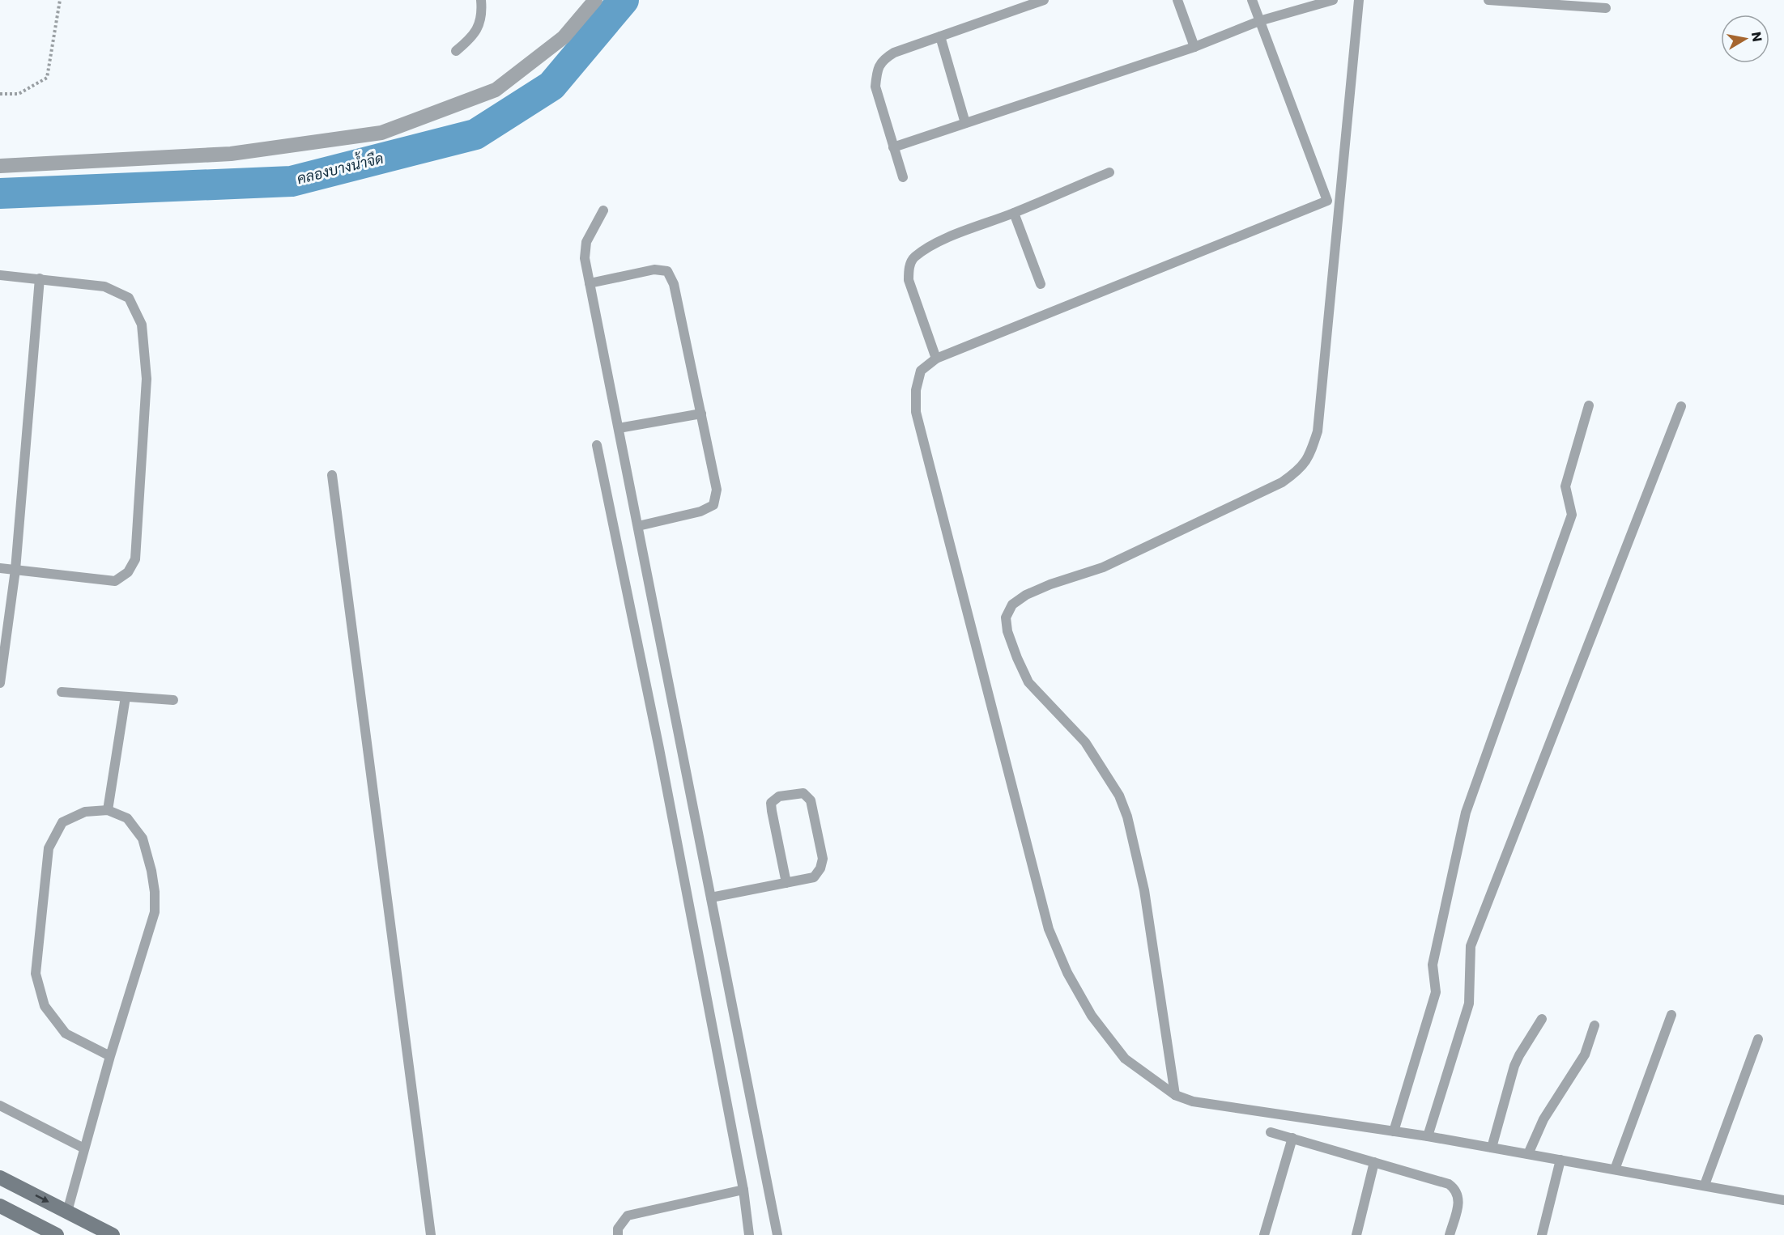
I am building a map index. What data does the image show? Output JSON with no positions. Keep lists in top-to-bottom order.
{
  "water": ["คลองบางน้ำจืด"],
  "north": "right"
}
